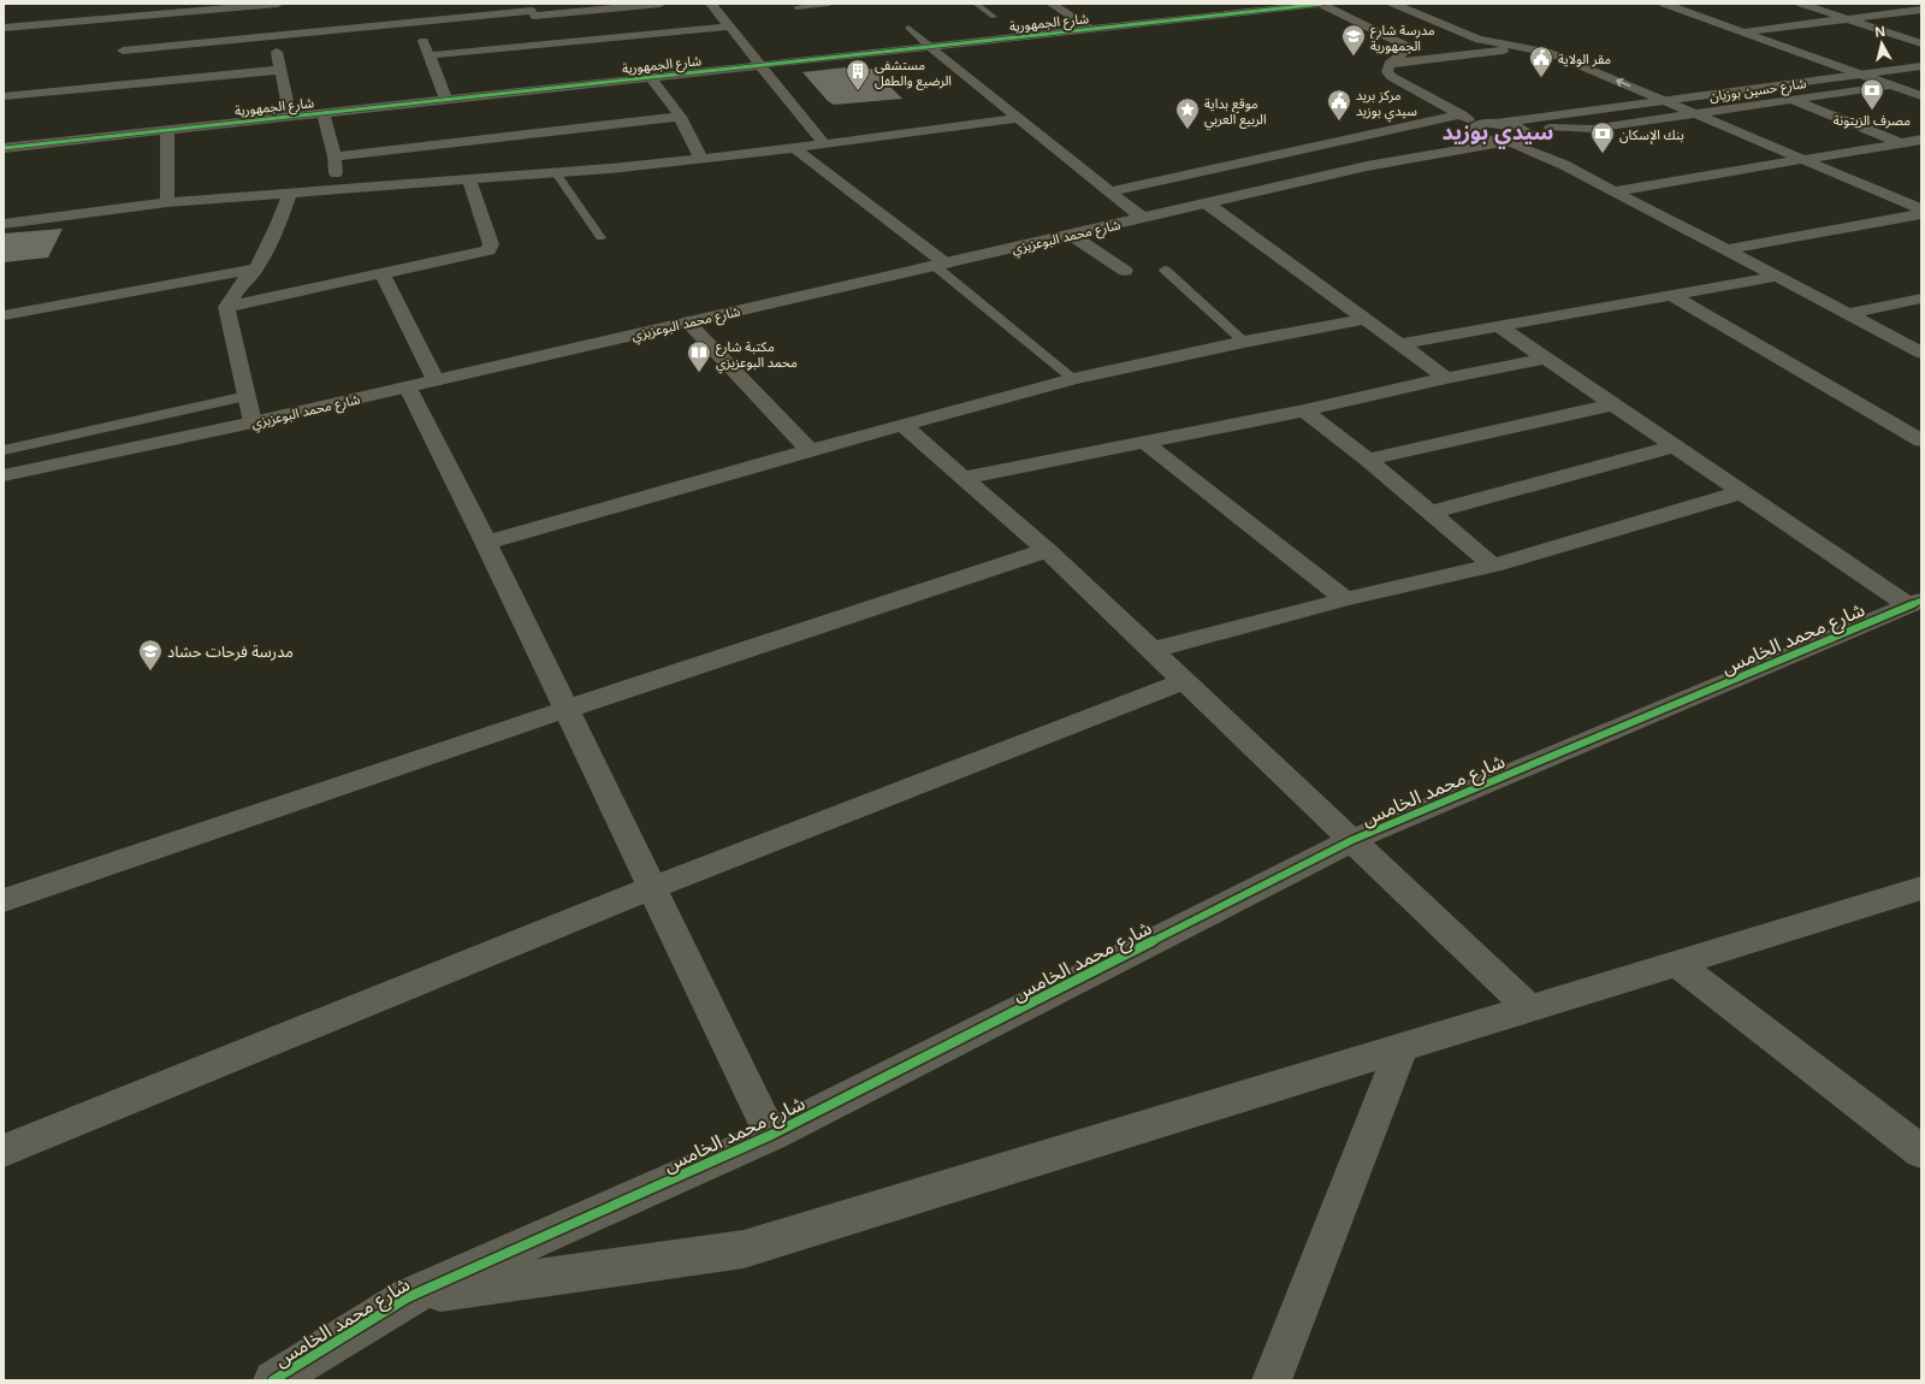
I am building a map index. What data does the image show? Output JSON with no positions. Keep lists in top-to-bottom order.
{
  "streets": {
    "main road": ["شارع حسين بوزيان", "شارع محمد البوعزيزي"],
    "street": ["شارع الجمهورية", "شارع محمد الخامس"]
  },
  "crossings": [
    ["شارع حسين بوزيان", "شارع محمد البوعزيزي"]
  ],
  "districts": ["سيدي بوزيد"],
  "places": {
    "school or university": ["مدرسة شارع الجمهورية", "مدرسة فرحات حشاد"],
    "public building": ["مقر الولاية", "مركز بريد سيدي بوزيد"],
    "building": ["مستشفى الرضيع والطفل"],
    "bank": ["مصرف الزيتونة", "بنك الإسكان"],
    "place": ["موقع بداية الربيع العربي"],
    "library": ["مكتبة شارع محمد البوعزيزي"]
  },
  "north": "top"
}
